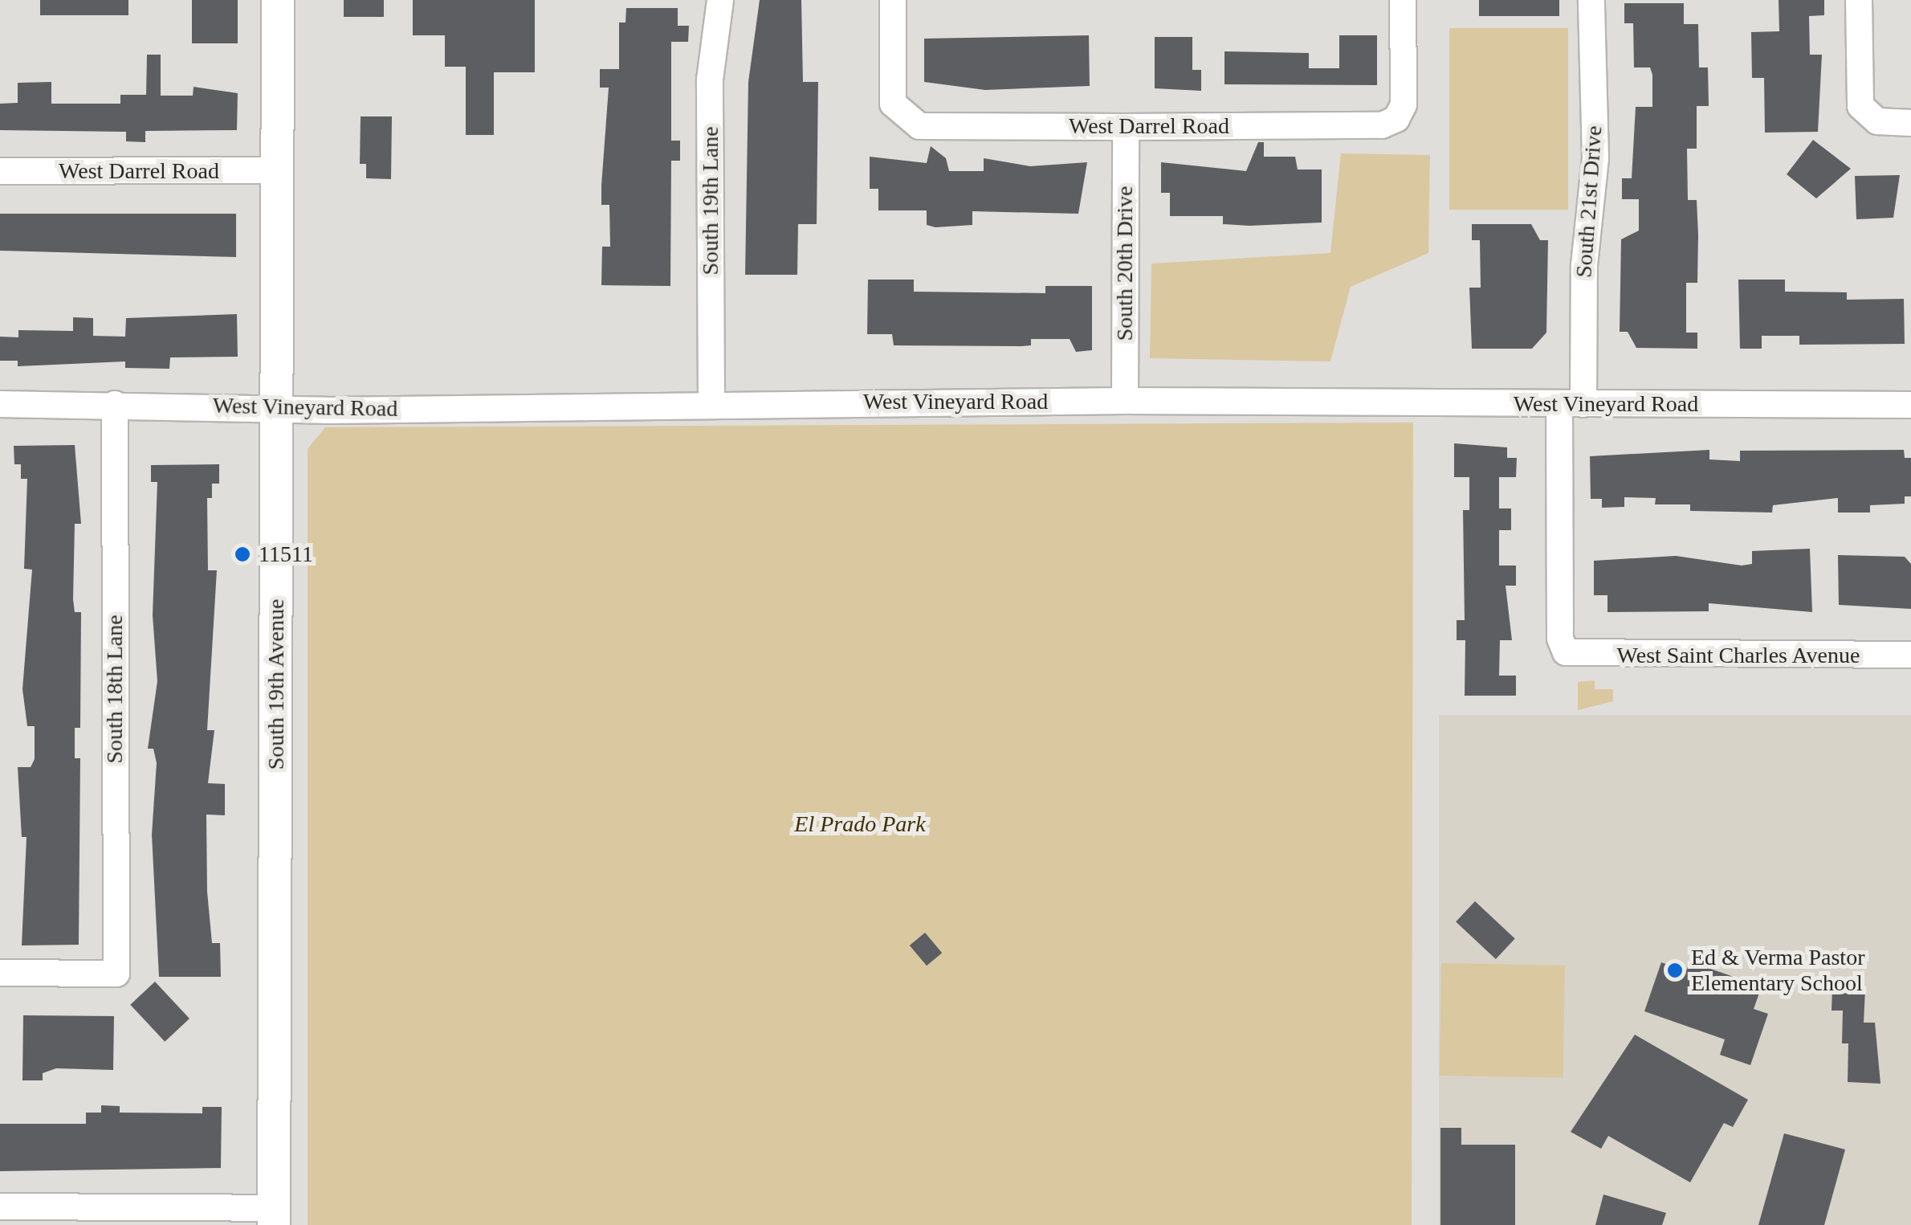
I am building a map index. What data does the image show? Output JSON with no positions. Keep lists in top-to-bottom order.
{
  "streets": {
    "main road": ["South 19th Avenue"],
    "street": [
      "West Darrel Road",
      "South 19th Lane",
      "South 21st Drive",
      "South 20th Drive",
      "West Vineyard Road",
      "West Saint Charles Avenue",
      "South 18th Lane"
    ]
  },
  "crossings": [
    ["West Darrel Road", "South 20th Drive"],
    ["West Darrel Road", "South 19th Avenue"],
    ["South 19th Lane", "West Vineyard Road"],
    ["South 21st Drive", "West Vineyard Road"],
    ["South 21st Drive", "West Saint Charles Avenue"],
    ["South 20th Drive", "West Vineyard Road"],
    ["West Vineyard Road", "South 19th Avenue"],
    ["West Vineyard Road", "South 18th Lane"]
  ],
  "parks": ["El Prado Park"],
  "places": ["11511", "Ed & Verma Pastor Elementary School"]
}
